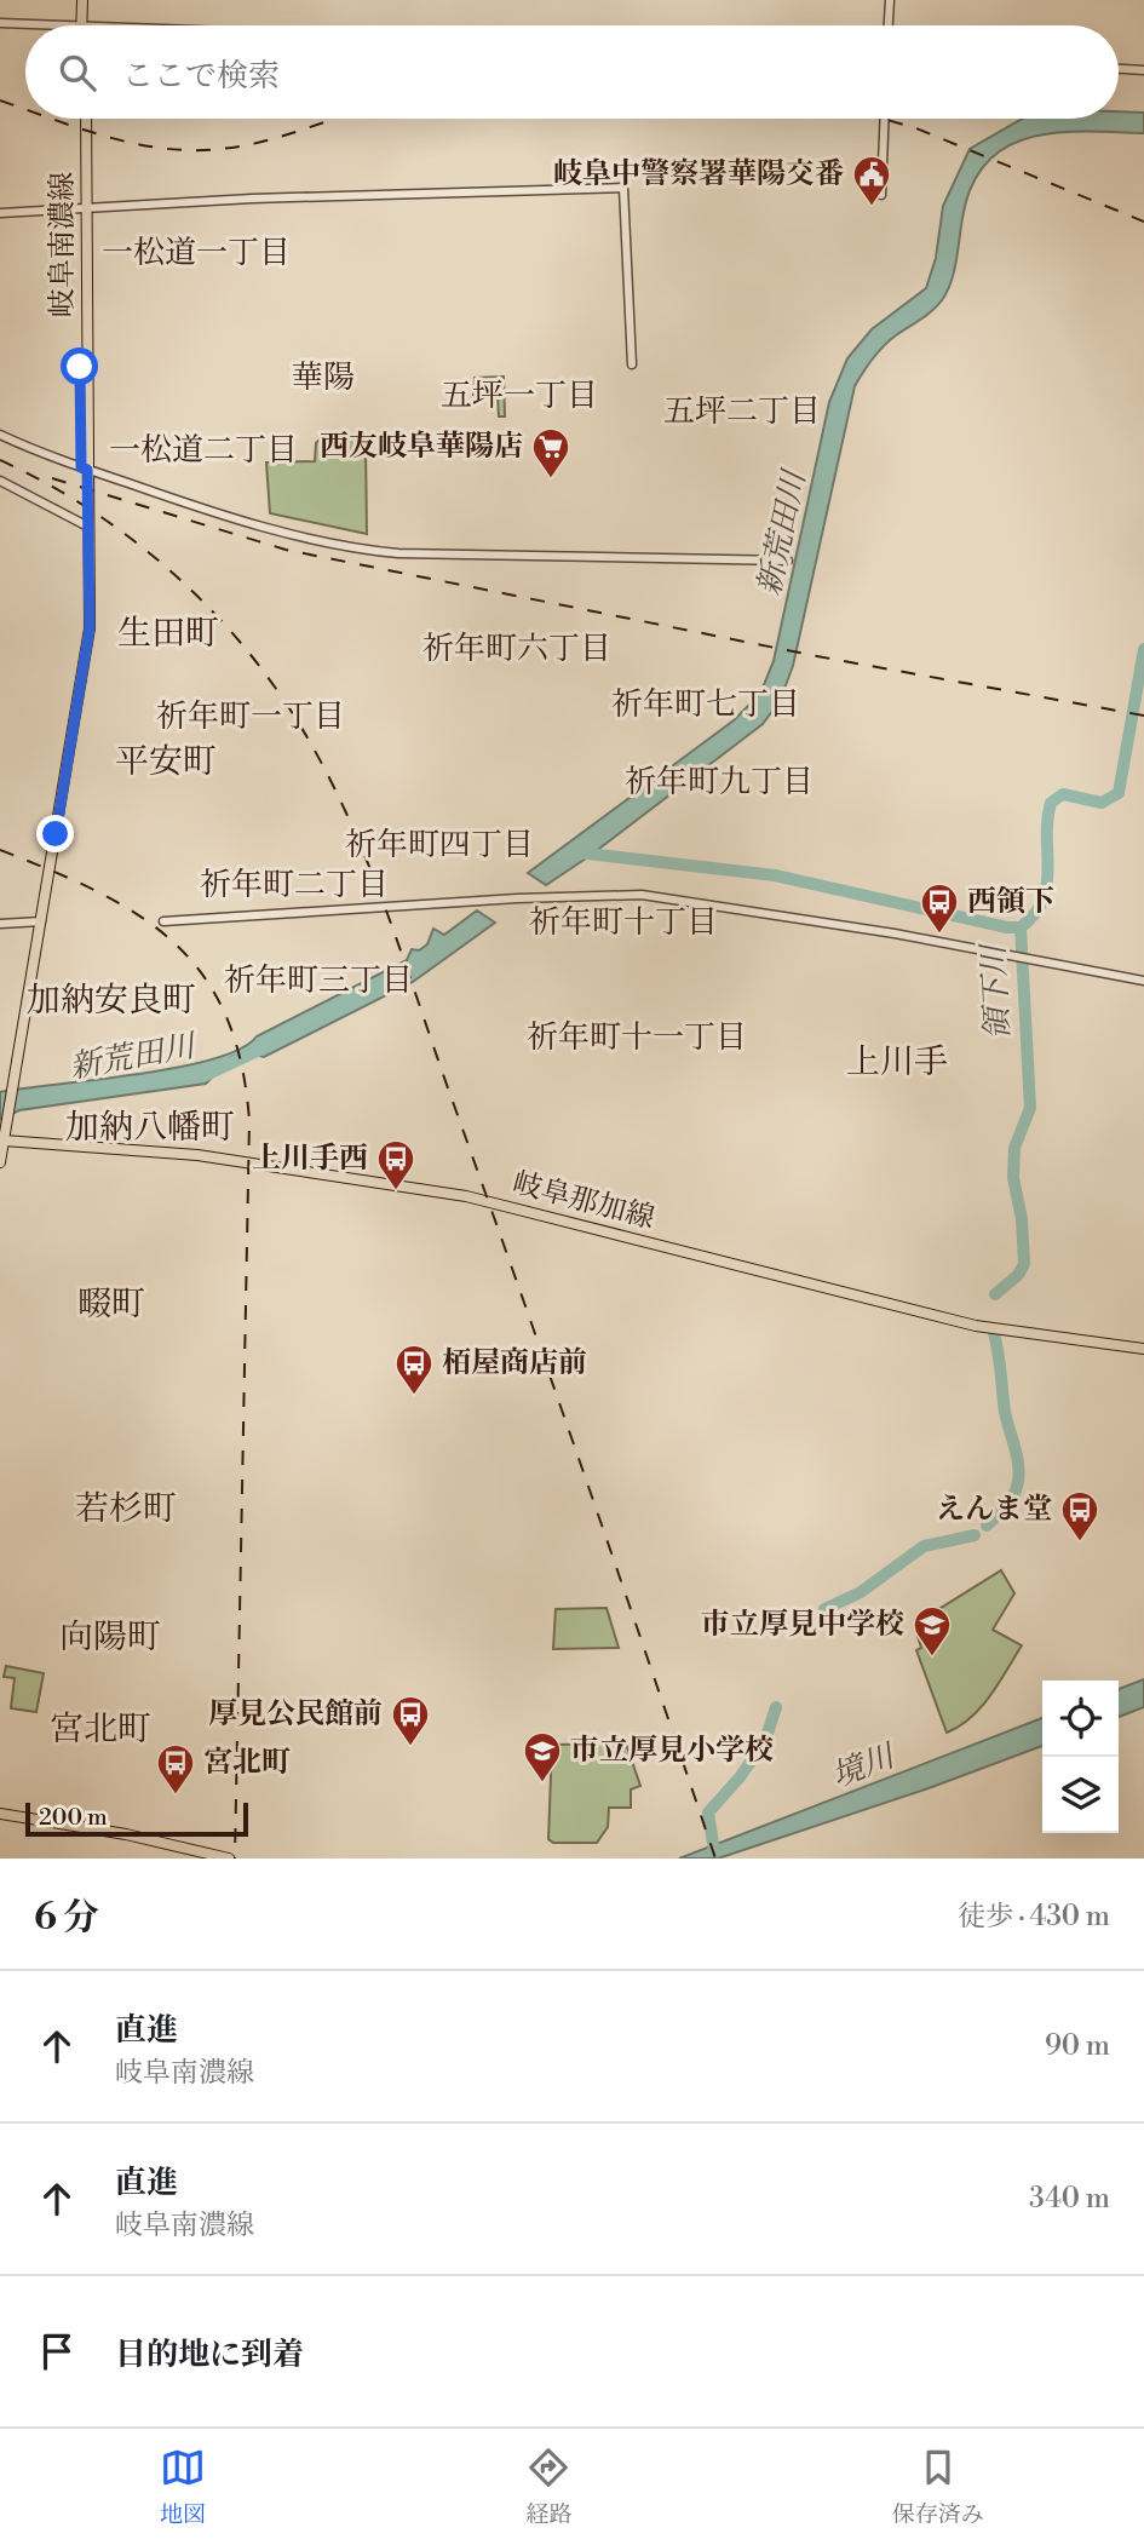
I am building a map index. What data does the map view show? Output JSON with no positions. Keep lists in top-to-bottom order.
{
  "streets": {
    "main road": ["岐阜南濃線", "岐阜那加線"]
  },
  "crossings": [
    ["岐阜南濃線", "岐阜那加線"]
  ],
  "districts": [
    "一松道一丁目",
    "華陽",
    "五坪一丁目",
    "五坪二丁目",
    "一松道二丁目",
    "生田町",
    "祈年町六丁目",
    "祈年町七丁目",
    "祈年町一丁目",
    "平安町",
    "祈年町九丁目",
    "祈年町四丁目",
    "祈年町二丁目",
    "祈年町十丁目",
    "祈年町三丁目",
    "加納安良町",
    "祈年町十一丁目",
    "上川手",
    "加納八幡町",
    "畷町",
    "若杉町",
    "向陽町",
    "宮北町"
  ],
  "water": ["新荒田川", "領下川", "境川"],
  "places": {
    "public building": ["岐阜中警察署華陽交番"],
    "supermarket": ["西友岐阜華陽店"],
    "bus stop": [
      "西領下",
      "上川手西",
      "栢屋商店前",
      "えんま堂",
      "厚見公民館前",
      "宮北町"
    ],
    "school or university": ["市立厚見中学校", "市立厚見小学校"]
  },
  "scale_bar": "200 m",
  "page": {
    "search": "ここで検索",
    "scale": "200 m",
    "heading": ["6 分", "徒歩 · 430 m"],
    "list": [
      ["直進", "岐阜南濃線", "90 m"],
      ["直進", "岐阜南濃線", "340 m"],
      "目的地に到着"
    ],
    "nav": ["地図", "経路", "保存済み"]
  }
}
